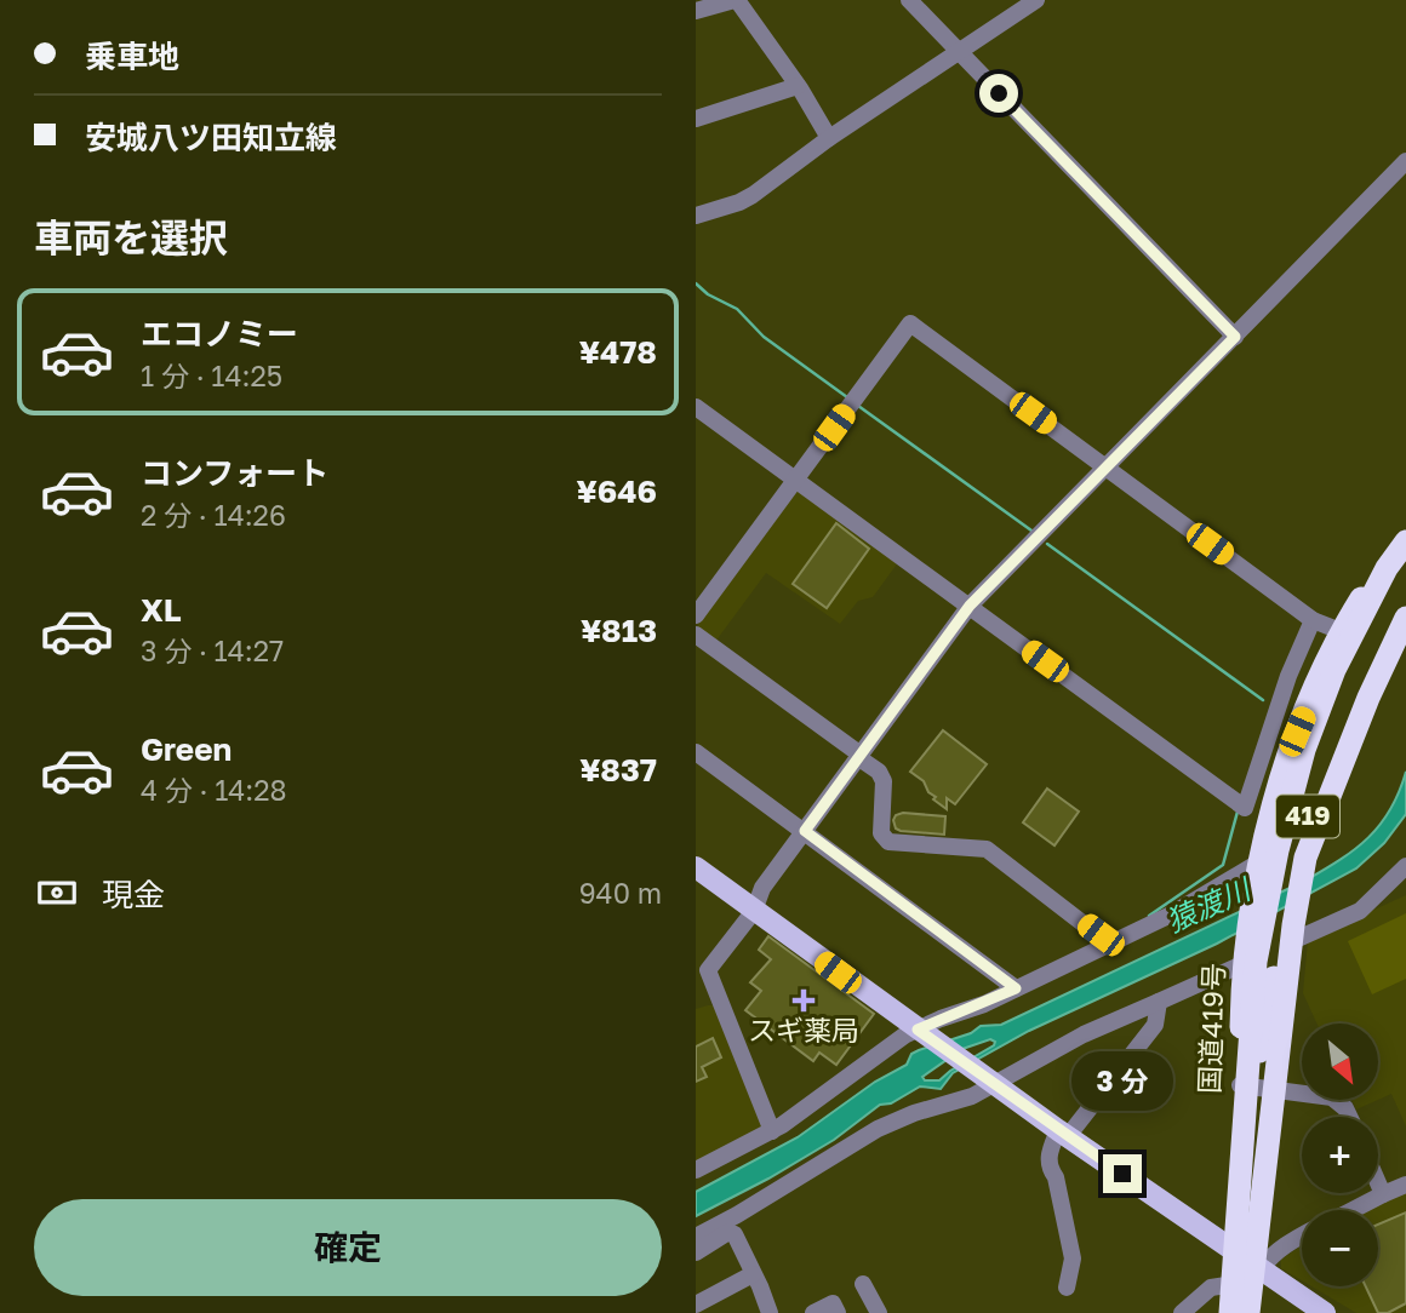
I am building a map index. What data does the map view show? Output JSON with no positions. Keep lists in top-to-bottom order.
{
  "streets": {
    "highway": ["419", "国道419号"]
  },
  "water": ["猿渡川"],
  "places": {
    "health": ["スギ薬局"]
  },
  "north": "bottom right",
  "page": {
    "banner": ["乗車地", "安城八ツ田知立線"],
    "heading": "車両を選択",
    "list": [
      {
        "name": "エコノミー",
        "note": "1 分 · 14:25",
        "value": "¥478"
      },
      {
        "name": "コンフォート",
        "note": "2 分 · 14:26",
        "value": "¥646"
      },
      {
        "name": "XL",
        "note": "3 分 · 14:27",
        "value": "¥813"
      },
      {
        "name": "Green",
        "note": "4 分 · 14:28",
        "value": "¥837"
      }
    ],
    "pay": ["現金", "940 m"],
    "map_buttons": ["+", "−"],
    "bubble": "3 分",
    "buttons": "確定"
  }
}
